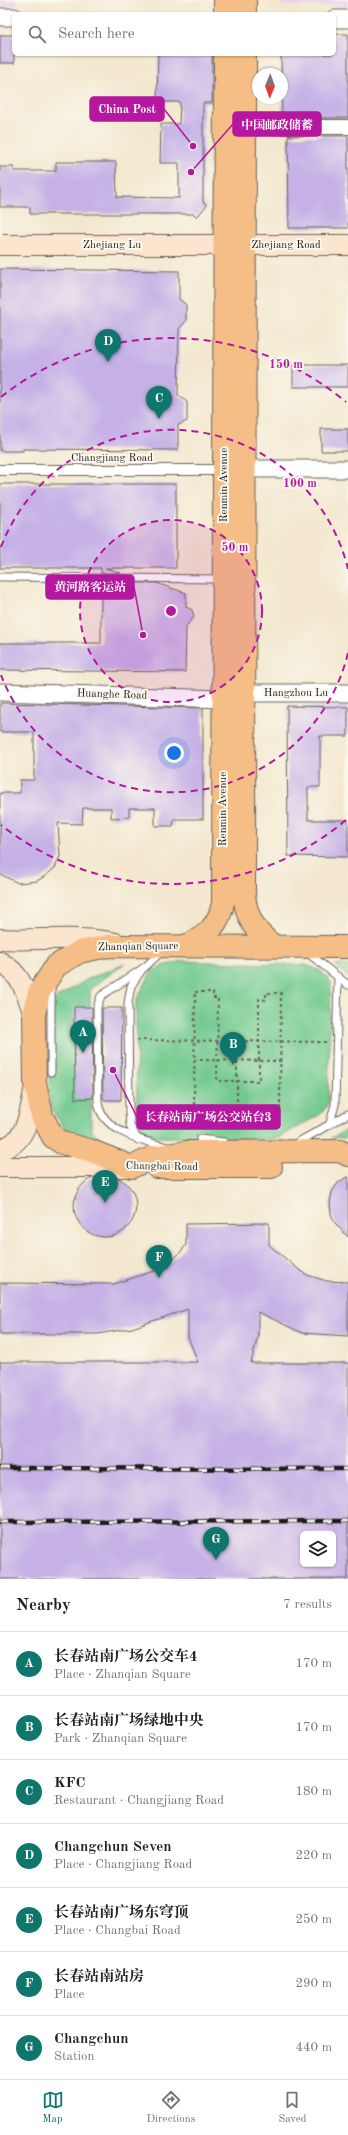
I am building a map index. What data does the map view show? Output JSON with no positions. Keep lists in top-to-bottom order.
{
  "streets": {
    "main road": [
      "Zhejiang Lu",
      "Zhejiang Road",
      "Renmin Avenue",
      "Zhanqian Square",
      "Changbai Road"
    ],
    "street": ["Changjiang Road", "Hangzhou Lu", "Huanghe Road"]
  },
  "crossings": [
    ["Zhejiang Lu", "Zhejiang Road"],
    ["Zhejiang Lu", "Renmin Avenue"],
    ["Zhejiang Road", "Renmin Avenue"],
    ["Changjiang Road", "Renmin Avenue"],
    ["Renmin Avenue", "Hangzhou Lu"],
    ["Renmin Avenue", "Huanghe Road"],
    ["Renmin Avenue", "Zhanqian Square"],
    ["Hangzhou Lu", "Huanghe Road"],
    ["Zhanqian Square", "Changbai Road"]
  ],
  "places": [
    "China Post",
    "中国邮政储蓄",
    "黄河路客运站",
    "长春站南广场公交站台3"
  ],
  "north": "bottom",
  "page": {
    "search": "Search here",
    "pins": [
      "D",
      "C",
      "A",
      "B",
      "E",
      "F",
      "G"
    ],
    "heading": ["Nearby", "7 results"],
    "list": [
      {
        "mark": "A",
        "name": "长春站南广场公交车4",
        "note": "Place · Zhanqian Square",
        "value": "170 m"
      },
      {
        "mark": "B",
        "name": "长春站南广场绿地中央",
        "note": "Park · Zhanqian Square",
        "value": "170 m"
      },
      {
        "mark": "C",
        "name": "KFC",
        "note": "Restaurant · Changjiang Road",
        "value": "180 m"
      },
      {
        "mark": "D",
        "name": "Changchun Seven",
        "note": "Place · Changjiang Road",
        "value": "220 m"
      },
      {
        "mark": "E",
        "name": "长春站南广场东穹顶",
        "note": "Place · Changbai Road",
        "value": "250 m"
      },
      {
        "mark": "F",
        "name": "长春站南站房",
        "note": "Place",
        "value": "290 m"
      },
      {
        "mark": "G",
        "name": "Changchun",
        "note": "Station",
        "value": "440 m"
      }
    ],
    "nav": ["Map", "Directions", "Saved"]
  },
  "rings": ["150 m", "100 m", "50 m"]
}
